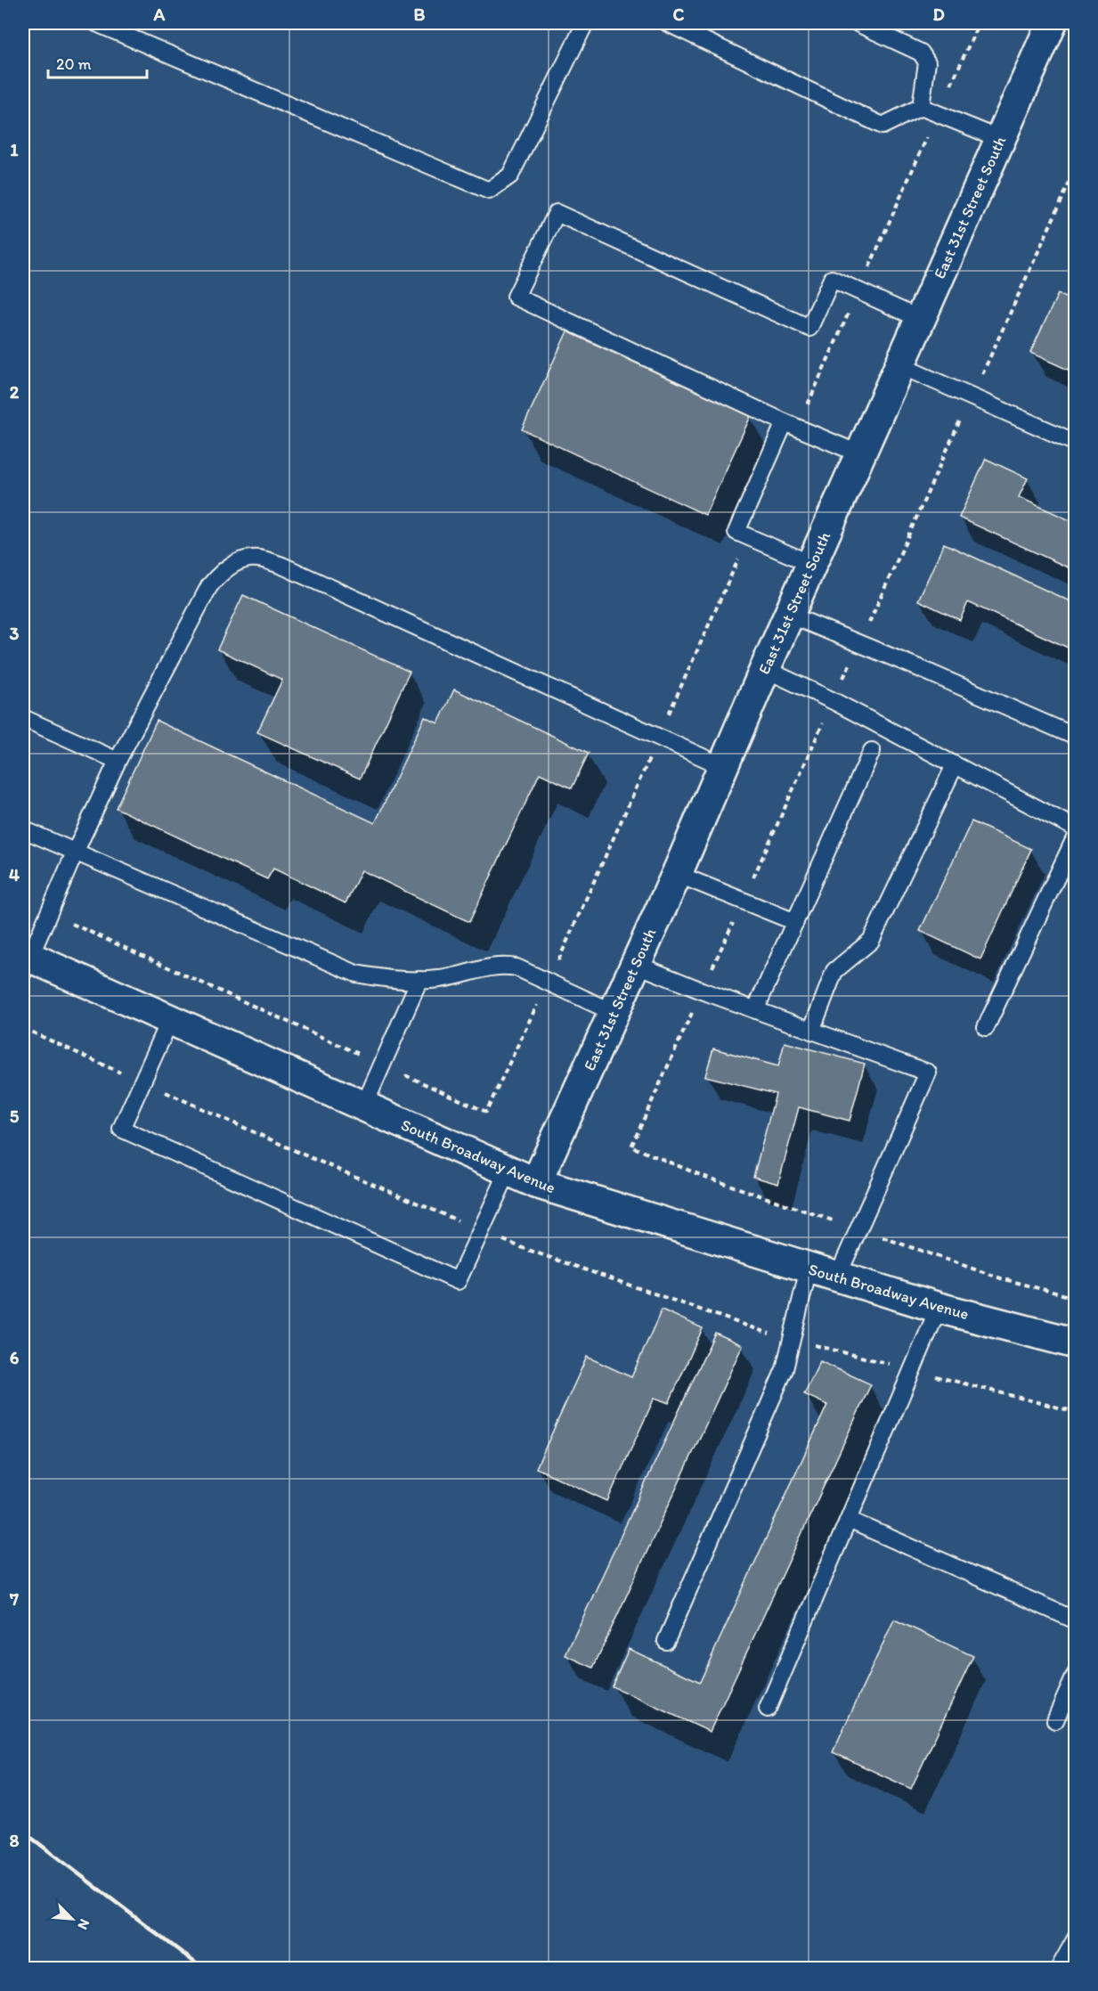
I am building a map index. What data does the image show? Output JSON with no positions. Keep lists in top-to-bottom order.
{
  "streets": {
    "street": ["East 31st Street South", "South Broadway Avenue"]
  },
  "crossings": [
    ["East 31st Street South", "South Broadway Avenue"]
  ],
  "scale_bar": "20 m",
  "north": "bottom right",
  "grid": {
    "columns": [
      "A",
      "B",
      "C",
      "D"
    ],
    "rows": [
      "1",
      "2",
      "3",
      "4",
      "5",
      "6",
      "7",
      "8"
    ]
  }
}
